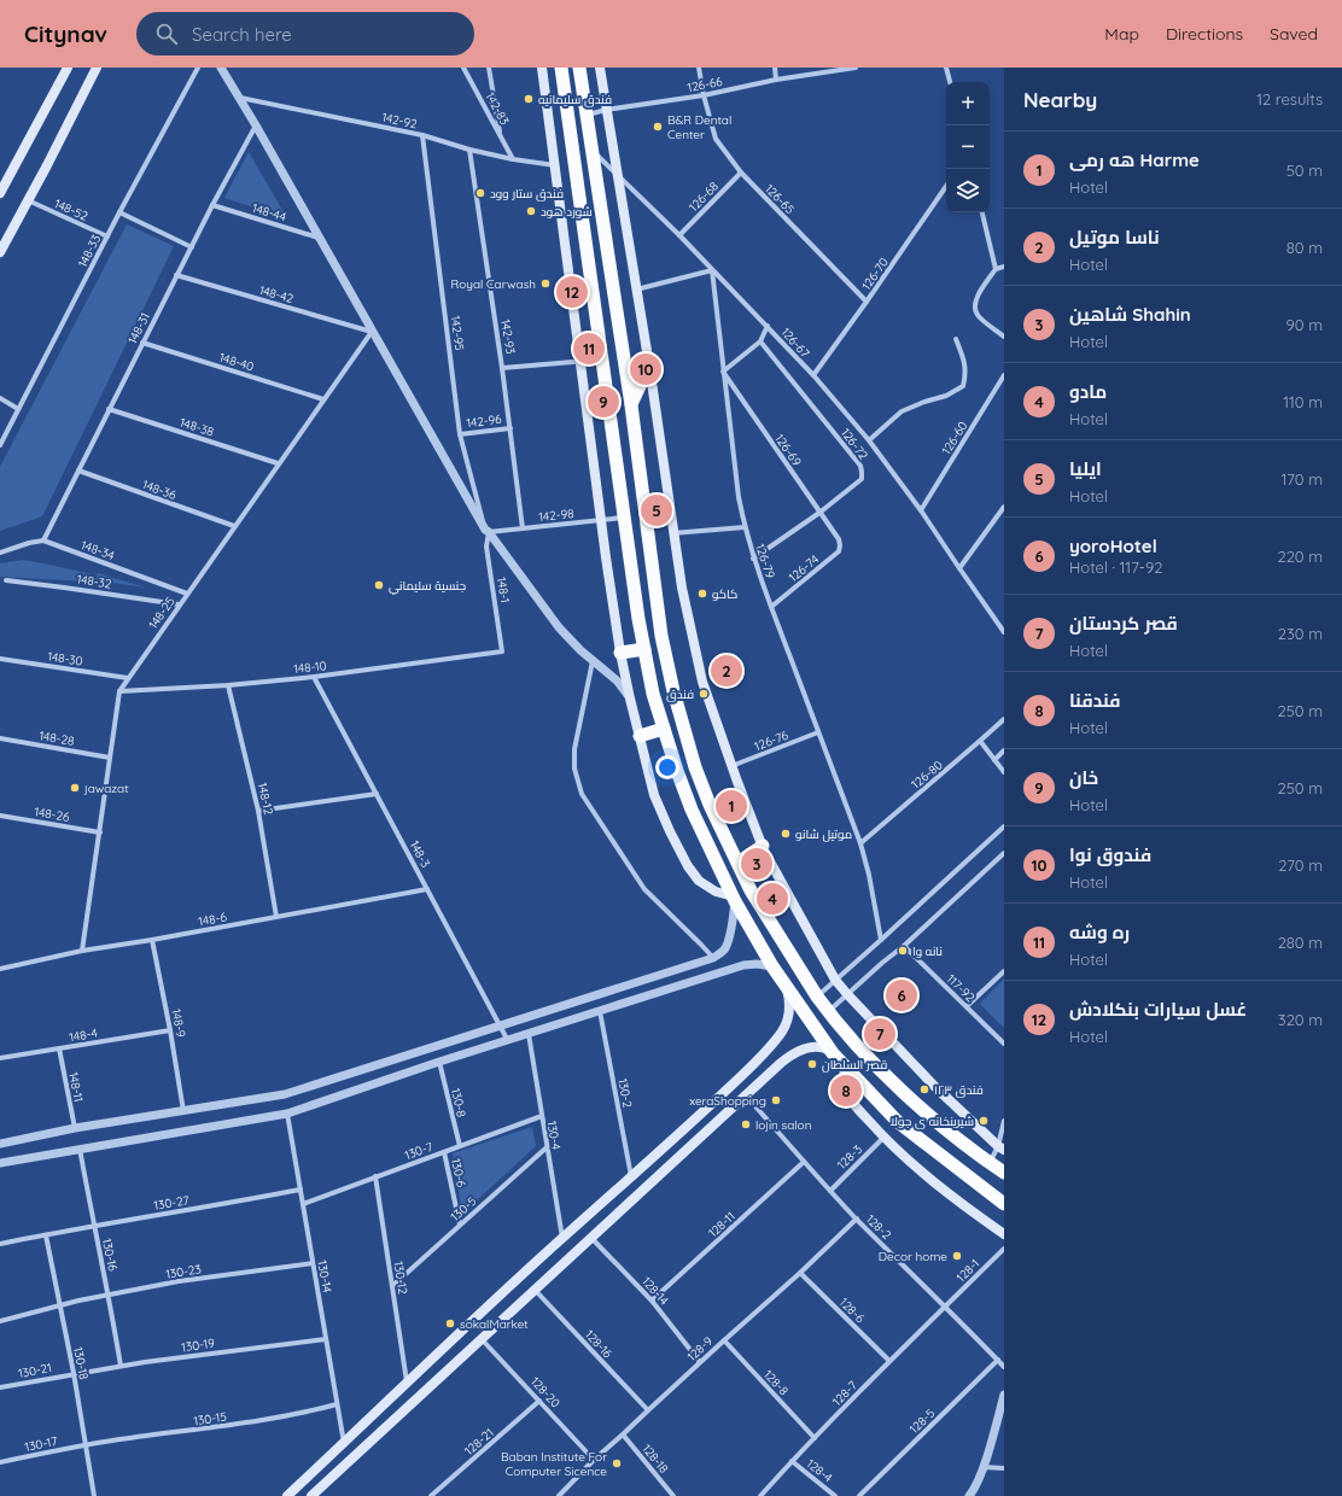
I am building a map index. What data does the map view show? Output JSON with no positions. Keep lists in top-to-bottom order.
{
  "streets": {
    "street": [
      "126-66",
      "142-83",
      "142-92",
      "126-68",
      "126-65",
      "148-52",
      "148-44",
      "148-33",
      "126-70",
      "148-42",
      "148-31",
      "142-95",
      "142-93",
      "126-67",
      "148-40",
      "142-96",
      "148-38",
      "126-60",
      "126-72",
      "126-69",
      "148-36",
      "142-98",
      "148-34",
      "126-79",
      "126-74",
      "148-32",
      "148-1",
      "148-25",
      "148-30",
      "148-10",
      "148-28",
      "126-76",
      "126-80",
      "148-12",
      "148-26",
      "148-3",
      "148-6",
      "117-92",
      "148-9",
      "148-4",
      "148-11",
      "130-2",
      "130-8",
      "130-4",
      "130-7",
      "128-3",
      "130-6",
      "130-27",
      "130-5",
      "128-11",
      "128-2",
      "130-16",
      "128-1",
      "130-23",
      "130-14",
      "130-12",
      "128-14",
      "128-6",
      "128-16",
      "130-19",
      "128-9",
      "130-18",
      "130-21",
      "128-8",
      "128-20",
      "128-7",
      "130-15",
      "128-5",
      "128-21",
      "130-17",
      "128-18",
      "128-4"
    ]
  },
  "crossings": [
    ["126-66", "126-65"],
    ["142-83", "142-92"],
    ["142-92", "142-95"],
    ["142-92", "142-93"],
    ["126-68", "126-65"],
    ["126-68", "126-67"],
    ["126-65", "126-70"],
    ["148-52", "148-33"],
    ["148-44", "148-31"],
    ["126-70", "126-67"],
    ["148-42", "148-31"],
    ["148-42", "148-25"],
    ["148-31", "148-40"],
    ["148-31", "148-38"],
    ["148-31", "148-36"],
    ["148-31", "148-34"],
    ["142-95", "142-96"],
    ["142-95", "142-98"],
    ["142-95", "148-1"],
    ["142-93", "142-96"],
    ["142-93", "142-98"],
    ["126-67", "126-60"],
    ["126-67", "126-79"],
    ["148-40", "148-25"],
    ["148-38", "148-25"],
    ["126-72", "126-69"],
    ["126-72", "126-79"],
    ["126-69", "126-79"],
    ["126-69", "126-74"],
    ["148-36", "148-25"],
    ["142-98", "148-1"],
    ["148-34", "148-25"],
    ["126-79", "126-74"],
    ["126-79", "126-76"],
    ["126-79", "126-80"],
    ["148-32", "148-25"],
    ["148-1", "148-10"],
    ["148-25", "148-30"],
    ["148-25", "148-10"],
    ["148-25", "148-28"],
    ["148-25", "148-26"],
    ["148-25", "148-6"],
    ["148-10", "148-12"],
    ["148-10", "148-3"],
    ["148-12", "148-6"],
    ["148-3", "148-6"],
    ["148-6", "148-9"],
    ["148-9", "148-4"],
    ["148-4", "148-11"],
    ["130-8", "130-7"],
    ["130-4", "130-7"],
    ["130-4", "130-5"],
    ["130-7", "130-6"],
    ["130-7", "130-14"],
    ["130-7", "130-12"],
    ["128-3", "128-2"],
    ["130-6", "130-5"],
    ["130-27", "130-16"],
    ["130-27", "130-14"],
    ["130-27", "130-18"],
    ["130-5", "130-12"],
    ["128-11", "128-2"],
    ["128-11", "128-14"],
    ["128-2", "128-1"],
    ["128-2", "128-9"],
    ["128-2", "128-7"],
    ["128-2", "128-5"],
    ["130-16", "130-23"],
    ["130-16", "130-19"],
    ["128-1", "128-7"],
    ["130-23", "130-14"],
    ["130-23", "130-18"],
    ["130-14", "130-19"],
    ["130-14", "130-15"],
    ["128-14", "128-9"],
    ["128-6", "128-9"],
    ["128-6", "128-7"],
    ["128-16", "128-9"],
    ["130-19", "130-18"],
    ["130-19", "130-21"],
    ["128-9", "128-8"],
    ["128-9", "128-20"],
    ["128-9", "128-18"],
    ["130-18", "130-21"],
    ["130-18", "130-15"],
    ["130-18", "130-17"],
    ["128-8", "128-7"],
    ["128-20", "128-21"],
    ["128-7", "128-4"],
    ["130-15", "130-17"]
  ],
  "places": [
    "فندق سليمانيه",
    "B&R Dental Center",
    "فندق ستار وود",
    "شورد هود",
    "Royal Carwash",
    "جنسية سليماني",
    "كاكو",
    "فندق",
    "jawazat",
    "موتيل شانو",
    "نانه وا",
    "قصر السلطان",
    "فندق ١٢٣",
    "xeraShopping",
    "شیرینخانه ی جولا",
    "lojin salon",
    "Decor home",
    "sokalMarket",
    "Baban Institute For Computer Sicence"
  ],
  "page": {
    "header": "Citynav",
    "search": "Search here",
    "nav": ["Map", "Directions", "Saved"],
    "heading": ["Nearby", "12 results"],
    "map_buttons": ["+", "−"],
    "list": [
      {
        "mark": "1",
        "name": "هه رمی Harme",
        "note": "Hotel",
        "value": "50 m"
      },
      {
        "mark": "2",
        "name": "ناسا موتيل",
        "note": "Hotel",
        "value": "80 m"
      },
      {
        "mark": "3",
        "name": "شاهین Shahin",
        "note": "Hotel",
        "value": "90 m"
      },
      {
        "mark": "4",
        "name": "مادو",
        "note": "Hotel",
        "value": "110 m"
      },
      {
        "mark": "5",
        "name": "ايليا",
        "note": "Hotel",
        "value": "170 m"
      },
      {
        "mark": "6",
        "name": "yoroHotel",
        "note": "Hotel · 117-92",
        "value": "220 m"
      },
      {
        "mark": "7",
        "name": "قصر كردستان",
        "note": "Hotel",
        "value": "230 m"
      },
      {
        "mark": "8",
        "name": "فندقنا",
        "note": "Hotel",
        "value": "250 m"
      },
      {
        "mark": "9",
        "name": "خان",
        "note": "Hotel",
        "value": "250 m"
      },
      {
        "mark": "10",
        "name": "فندوق نوا",
        "note": "Hotel",
        "value": "270 m"
      },
      {
        "mark": "11",
        "name": "ره وشه",
        "note": "Hotel",
        "value": "280 m"
      },
      {
        "mark": "12",
        "name": "غسل سيارات بنكلادش",
        "note": "Hotel",
        "value": "320 m"
      }
    ],
    "pins": [
      "12",
      "11",
      "10",
      "9",
      "5",
      "2",
      "1",
      "3",
      "4",
      "6",
      "7",
      "8"
    ]
  }
}
